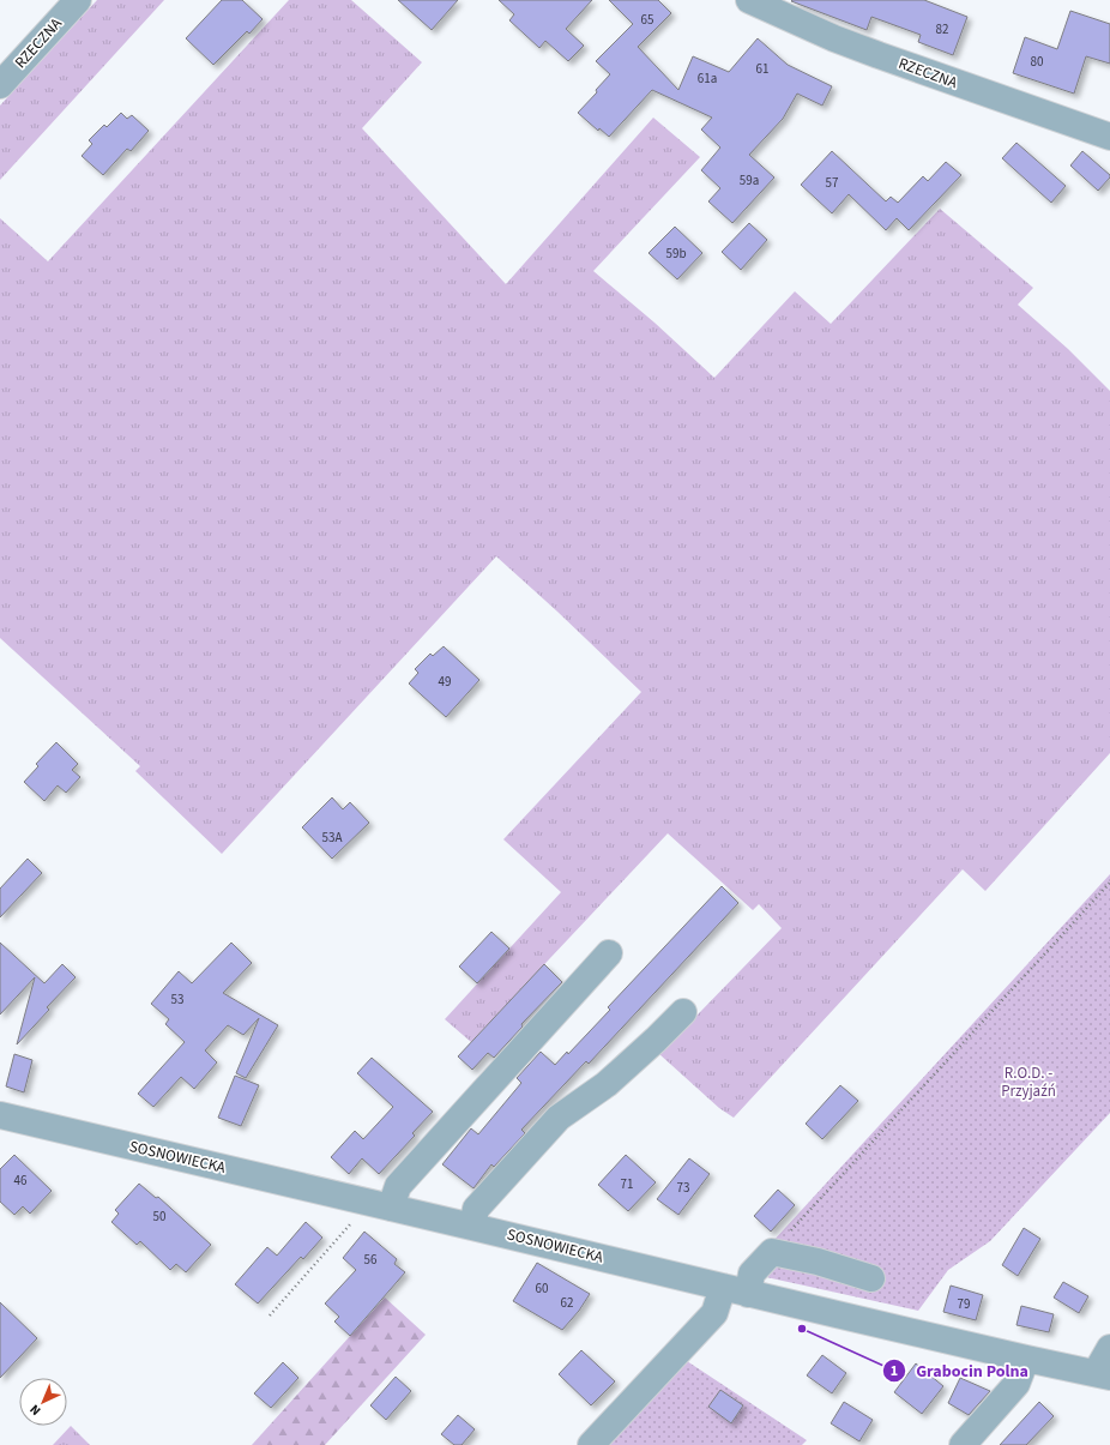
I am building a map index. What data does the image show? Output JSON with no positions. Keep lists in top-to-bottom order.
{
  "streets": {
    "street": ["RZECZNA", "SOSNOWIECKA"]
  },
  "parks": ["R.O.D. - Przyjaźń"],
  "places": ["Grabocin Polna"],
  "house_numbers": [
    "65",
    "82",
    "80",
    "61",
    "61a",
    "59a",
    "57",
    "59b",
    "49",
    "53A",
    "53",
    "46",
    "71",
    "73",
    "50",
    "56",
    "60",
    "62",
    "79"
  ],
  "north": "bottom left"
}
